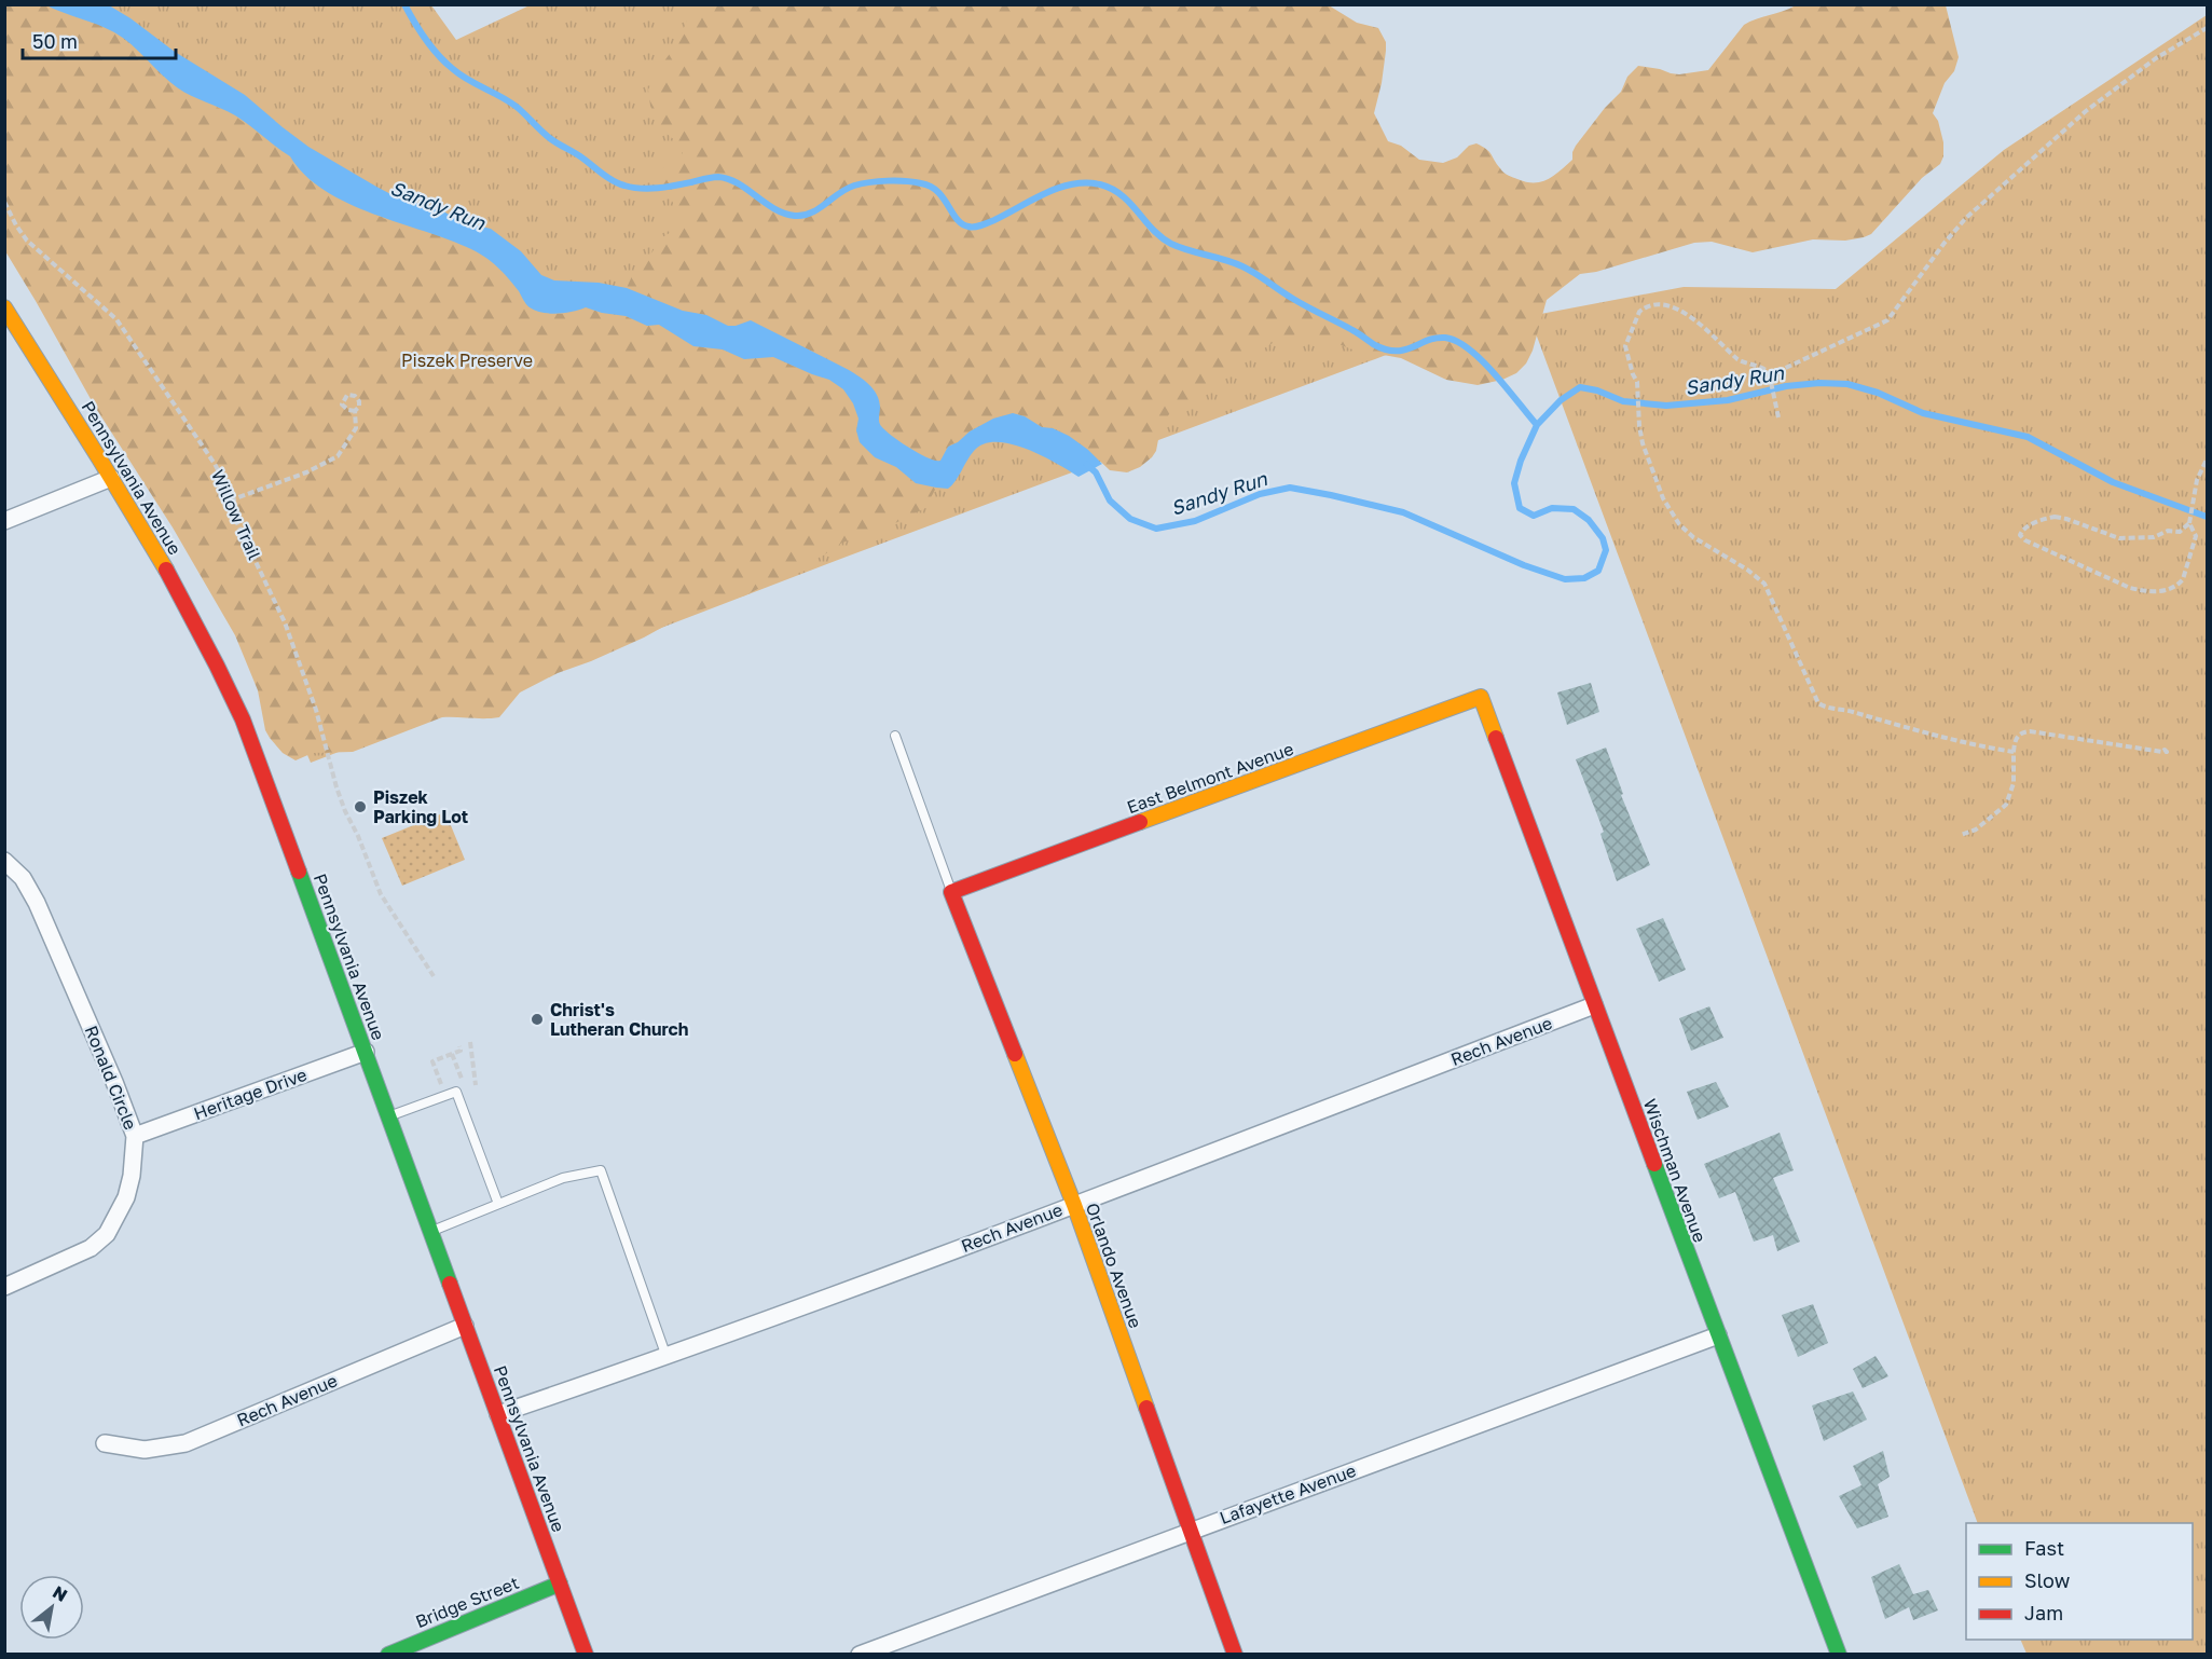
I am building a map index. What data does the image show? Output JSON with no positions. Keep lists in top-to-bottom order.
{
  "streets": {
    "street": [
      "Pennsylvania Avenue",
      "East Belmont Avenue",
      "Rech Avenue",
      "Ronald Circle",
      "Heritage Drive",
      "Wischman Avenue",
      "Orlando Avenue",
      "Lafayette Avenue",
      "Bridge Street"
    ],
    "path": ["Willow Trail"]
  },
  "crossings": [
    ["Pennsylvania Avenue", "Rech Avenue"],
    ["Pennsylvania Avenue", "Heritage Drive"],
    ["Pennsylvania Avenue", "Bridge Street"],
    ["East Belmont Avenue", "Wischman Avenue"],
    ["East Belmont Avenue", "Orlando Avenue"],
    ["Rech Avenue", "Wischman Avenue"],
    ["Rech Avenue", "Orlando Avenue"],
    ["Ronald Circle", "Heritage Drive"],
    ["Wischman Avenue", "Lafayette Avenue"],
    ["Orlando Avenue", "Lafayette Avenue"]
  ],
  "water": ["Sandy Run"],
  "parks": ["Piszek Preserve"],
  "places": ["Piszek Parking Lot", "Christ's Lutheran Church"],
  "legend": ["Fast", "Slow", "Jam"],
  "scale_bar": "50 m",
  "north": "top right"
}
